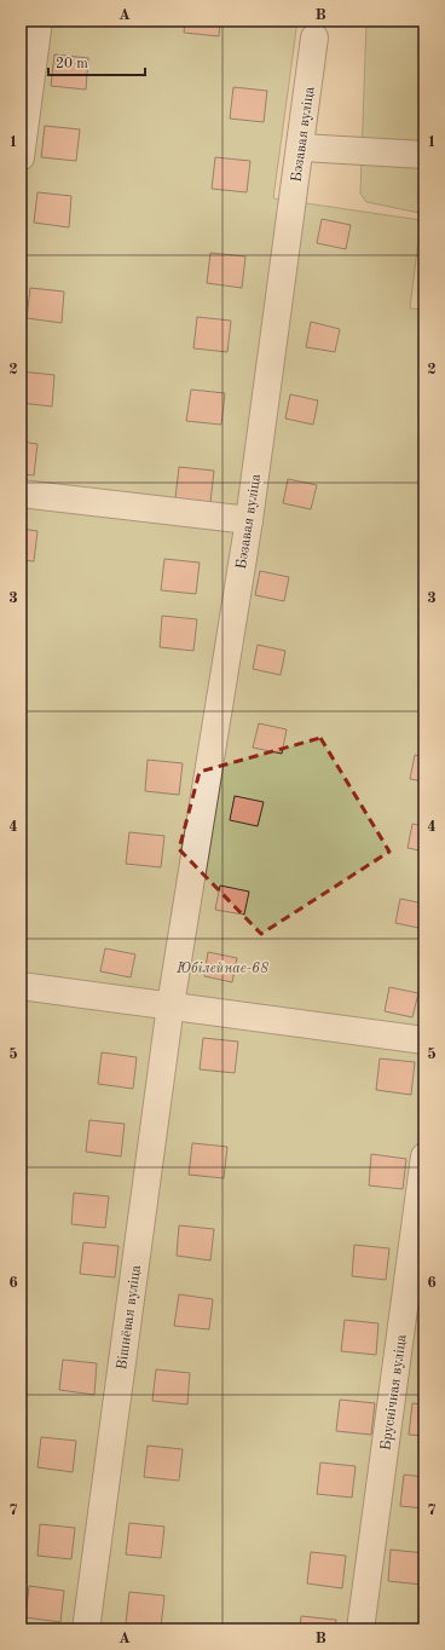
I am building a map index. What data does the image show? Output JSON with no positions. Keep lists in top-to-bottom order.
{
  "streets": {
    "street": ["Бэзавая вуліца", "Вішнёвая вуліца", "Бруснічная вуліца"]
  },
  "crossings": [
    ["Бэзавая вуліца", "Вішнёвая вуліца"]
  ],
  "parks": ["Юбілейнае-68"],
  "scale_bar": "20 m",
  "grid": {
    "columns": ["A", "B"],
    "rows": [
      "1",
      "2",
      "3",
      "4",
      "5",
      "6",
      "7"
    ]
  }
}
